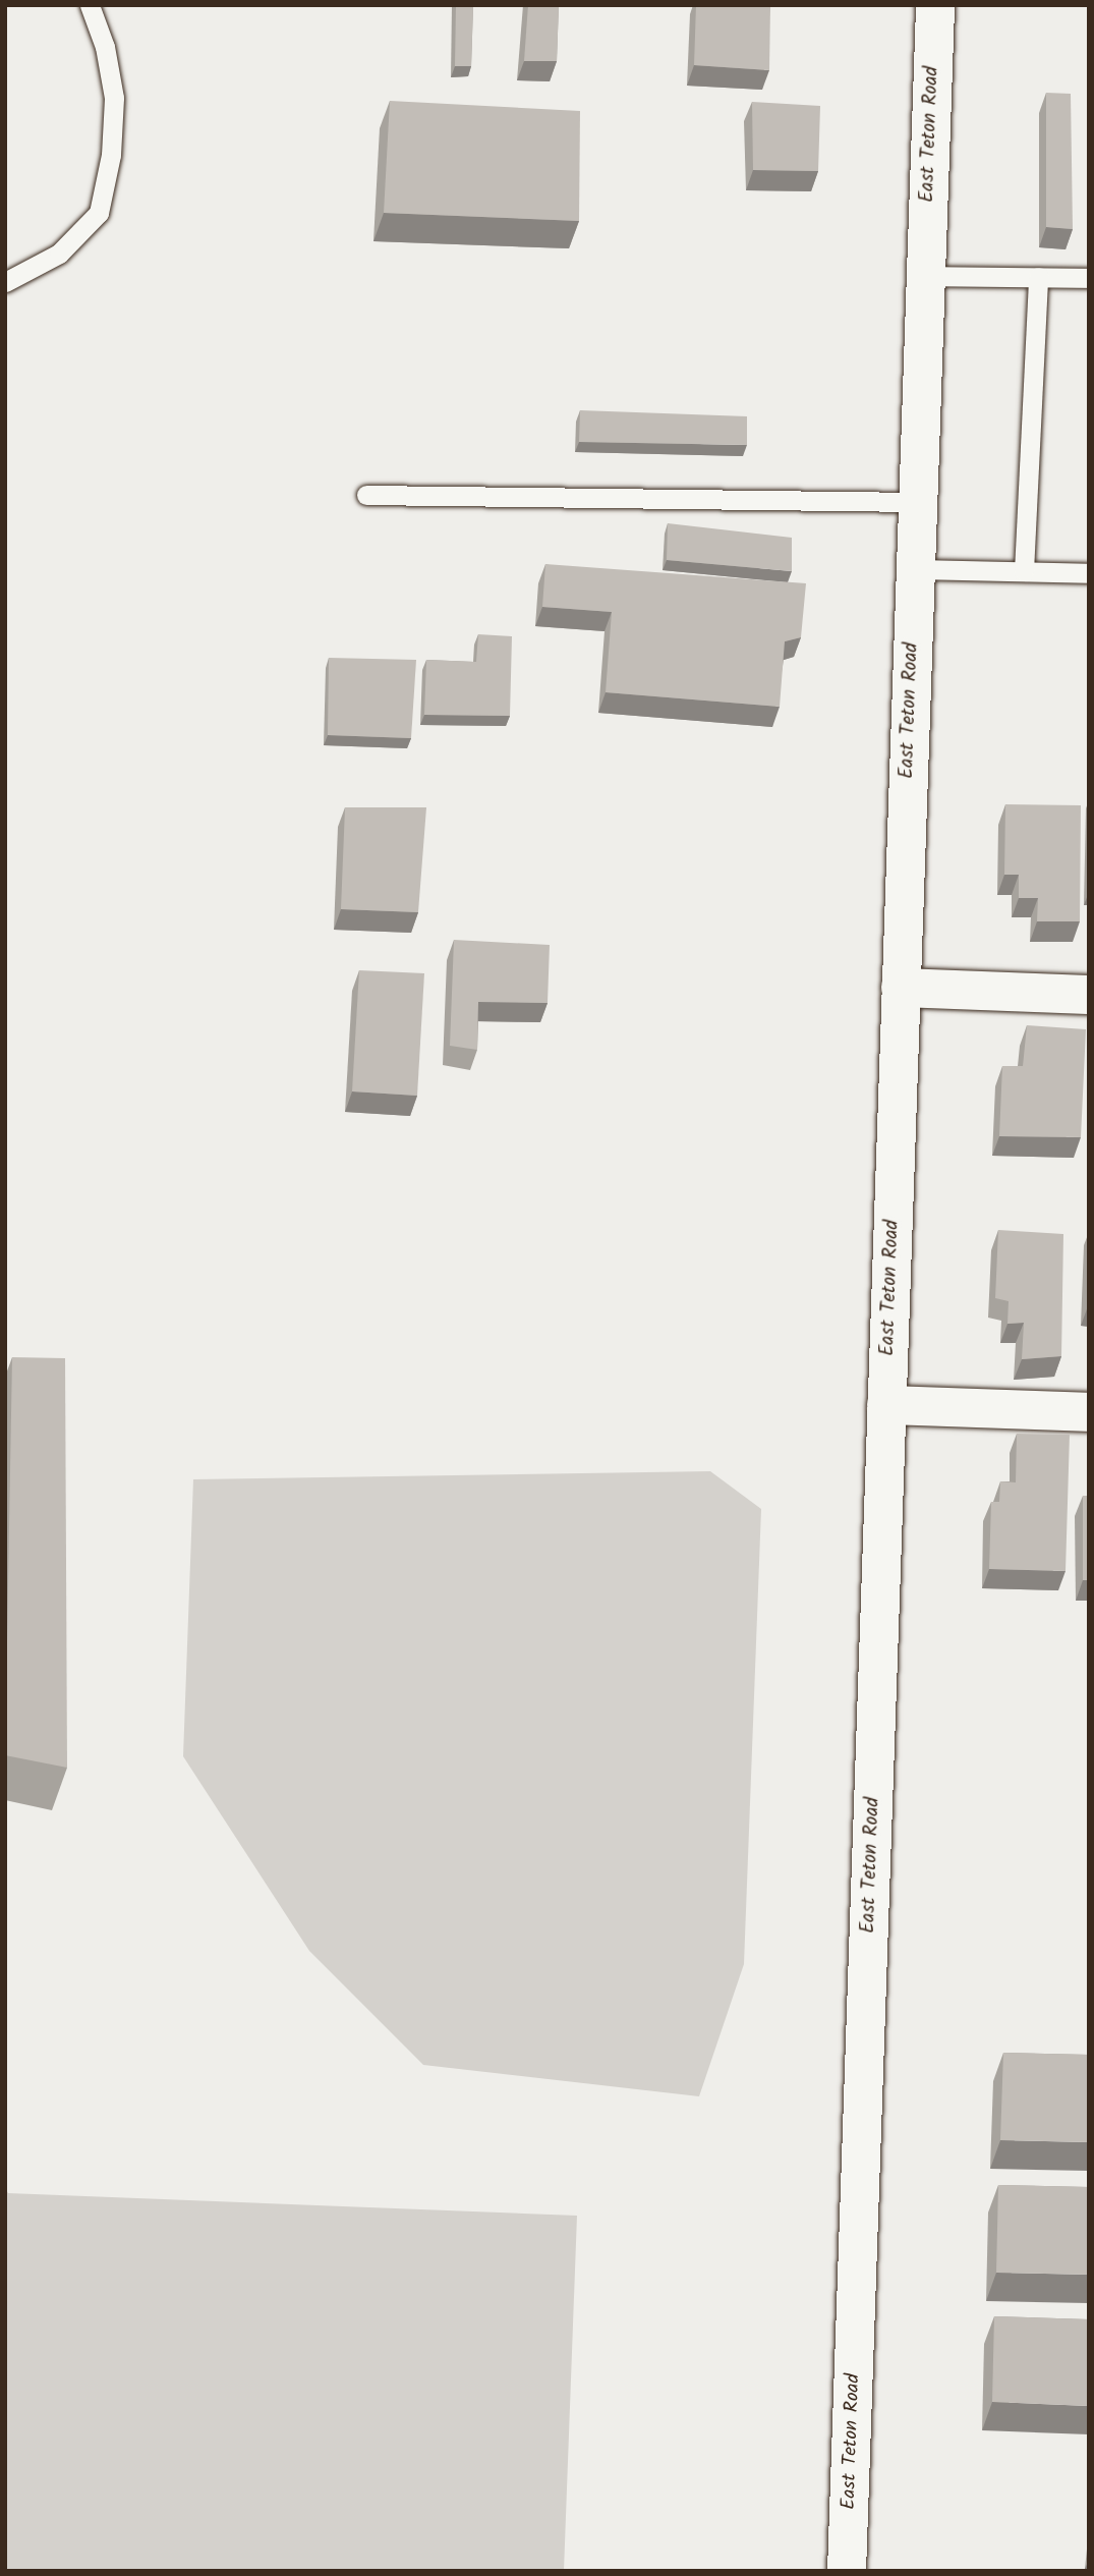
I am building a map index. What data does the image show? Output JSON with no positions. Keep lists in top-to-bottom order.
{
  "streets": {
    "street": ["East Teton Road"]
  }
}
